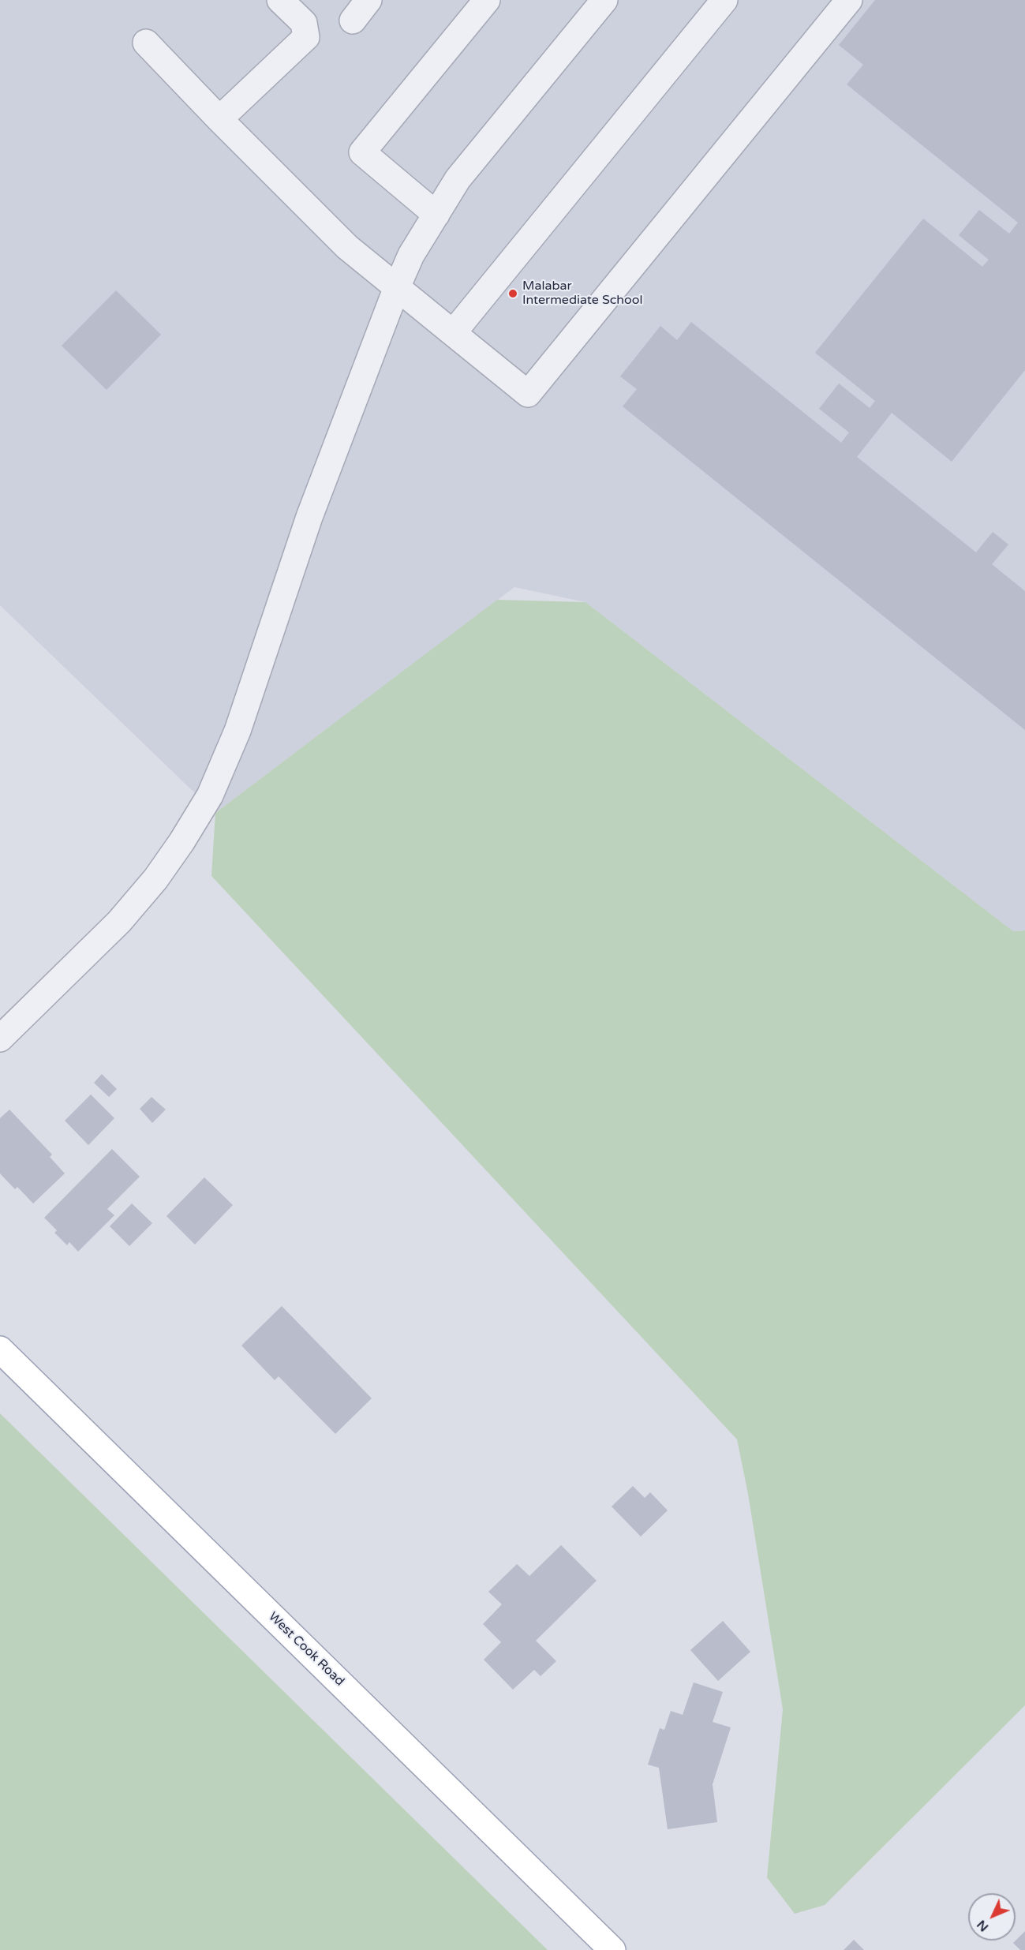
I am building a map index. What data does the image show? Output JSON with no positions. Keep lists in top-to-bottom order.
{
  "streets": {
    "main road": ["West Cook Road"]
  },
  "places": ["Malabar Intermediate School"],
  "north": "bottom left"
}
